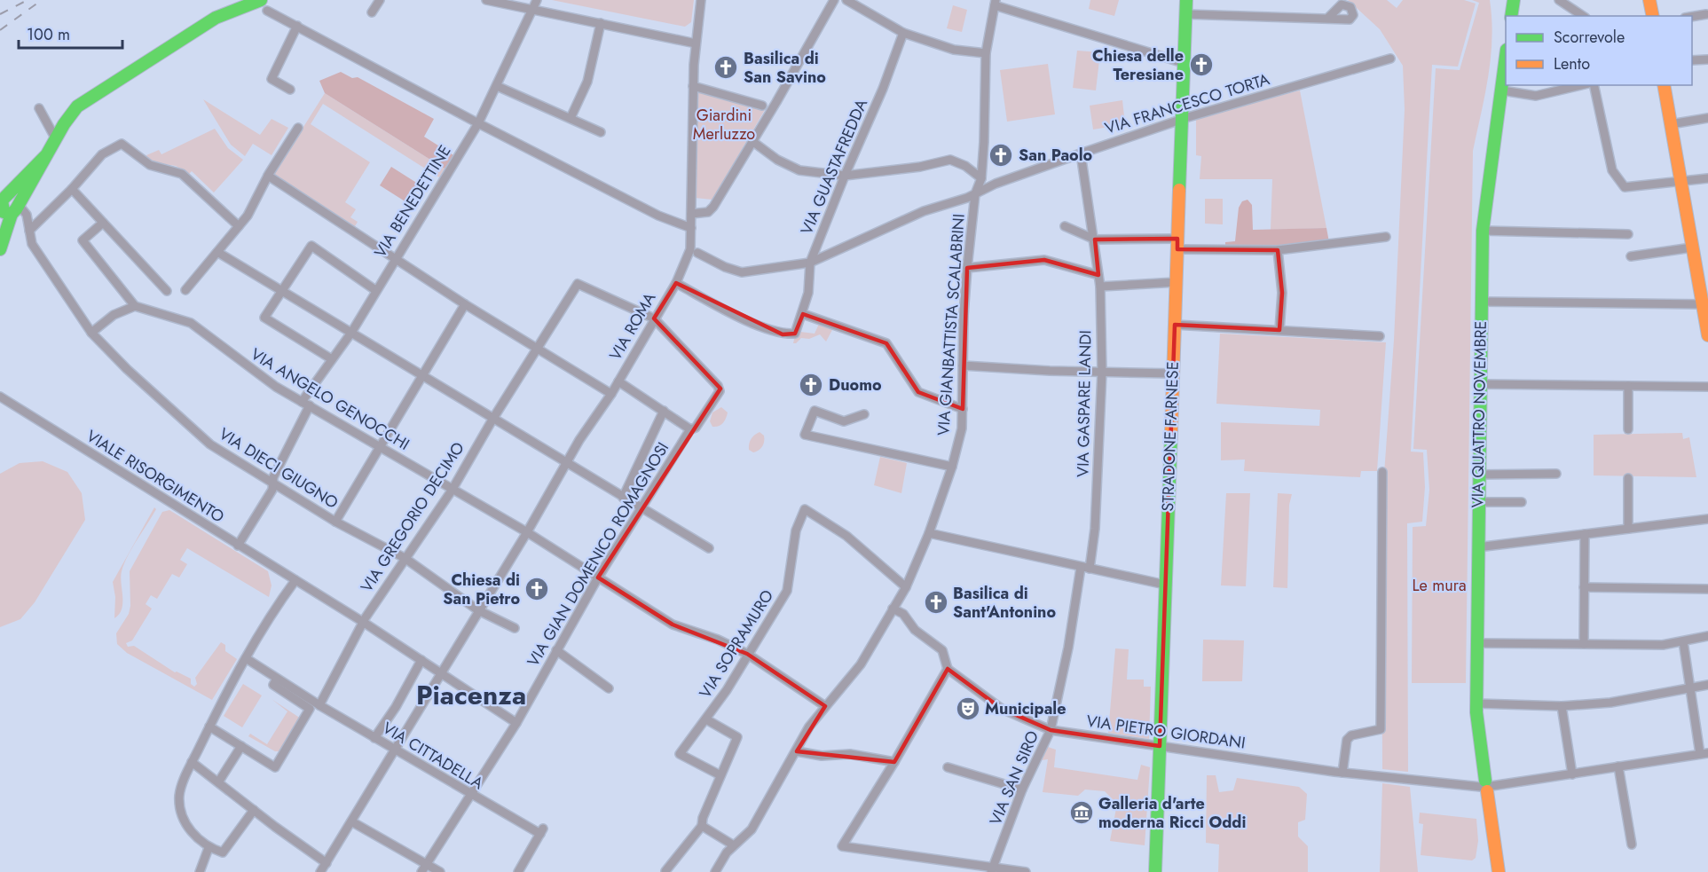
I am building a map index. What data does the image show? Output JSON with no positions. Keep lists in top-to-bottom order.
{
  "streets": {
    "main road": ["VIA QUATTRO NOVEMBRE", "STRADONE FARNESE"],
    "street": [
      "VIA FRANCESCO TORTA",
      "VIA GUASTAFREDDA",
      "VIA BENEDETTINE",
      "VIA GIANBATTISTA SCALABRINI",
      "VIA ROMA",
      "VIA ANGELO GENOCCHI",
      "VIA GASPARE LANDI",
      "VIA DIECI GIUGNO",
      "VIALE RISORGIMENTO",
      "VIA GREGORIO DECIMO",
      "VIA GIAN DOMENICO ROMAGNOSI",
      "VIA SOPRAMURO",
      "VIA PIETRO GIORDANI",
      "VIA CITTADELLA",
      "VIA SAN SIRO"
    ]
  },
  "crossings": [
    ["VIA FRANCESCO TORTA", "VIA GUASTAFREDDA"],
    ["VIA FRANCESCO TORTA", "VIA GIANBATTISTA SCALABRINI"],
    ["VIA FRANCESCO TORTA", "VIA GASPARE LANDI"],
    ["VIA FRANCESCO TORTA", "STRADONE FARNESE"],
    ["VIA BENEDETTINE", "VIA ANGELO GENOCCHI"],
    ["VIA BENEDETTINE", "VIA DIECI GIUGNO"],
    ["VIA BENEDETTINE", "VIALE RISORGIMENTO"],
    ["VIA GIANBATTISTA SCALABRINI", "VIA ANGELO GENOCCHI"],
    ["VIA GIANBATTISTA SCALABRINI", "VIA SOPRAMURO"],
    ["VIA ROMA", "VIA ANGELO GENOCCHI"],
    ["VIA ROMA", "VIA DIECI GIUGNO"],
    ["VIA ROMA", "VIALE RISORGIMENTO"],
    ["VIA ROMA", "VIA GREGORIO DECIMO"],
    ["VIA ROMA", "VIA GIAN DOMENICO ROMAGNOSI"],
    ["VIA ROMA", "VIA CITTADELLA"],
    ["VIA ANGELO GENOCCHI", "VIA GREGORIO DECIMO"],
    ["VIA ANGELO GENOCCHI", "VIA GIAN DOMENICO ROMAGNOSI"],
    ["VIA ANGELO GENOCCHI", "VIA SOPRAMURO"],
    ["VIA GASPARE LANDI", "VIA SAN SIRO"],
    ["VIA QUATTRO NOVEMBRE", "VIA PIETRO GIORDANI"],
    ["STRADONE FARNESE", "VIA PIETRO GIORDANI"],
    ["VIA DIECI GIUGNO", "VIA GREGORIO DECIMO"],
    ["VIALE RISORGIMENTO", "VIA GREGORIO DECIMO"],
    ["VIALE RISORGIMENTO", "VIA GIAN DOMENICO ROMAGNOSI"],
    ["VIA GREGORIO DECIMO", "VIA GIAN DOMENICO ROMAGNOSI"],
    ["VIA GREGORIO DECIMO", "VIA CITTADELLA"],
    ["VIA GIAN DOMENICO ROMAGNOSI", "VIA CITTADELLA"],
    ["VIA PIETRO GIORDANI", "VIA SAN SIRO"]
  ],
  "districts": ["Piacenza"],
  "parks": ["Giardini Merluzzo", "Le mura"],
  "places": {
    "church": [
      "Chiesa delle Teresiane",
      "Basilica di San Savino",
      "San Paolo",
      "Duomo",
      "Chiesa di San Pietro",
      "Basilica di Sant'Antonino"
    ],
    "theatre": ["Municipale"],
    "museum": ["Galleria d'arte moderna Ricci Oddi"]
  },
  "legend": ["Scorrevole", "Lento"],
  "scale_bar": "100 m"
}
